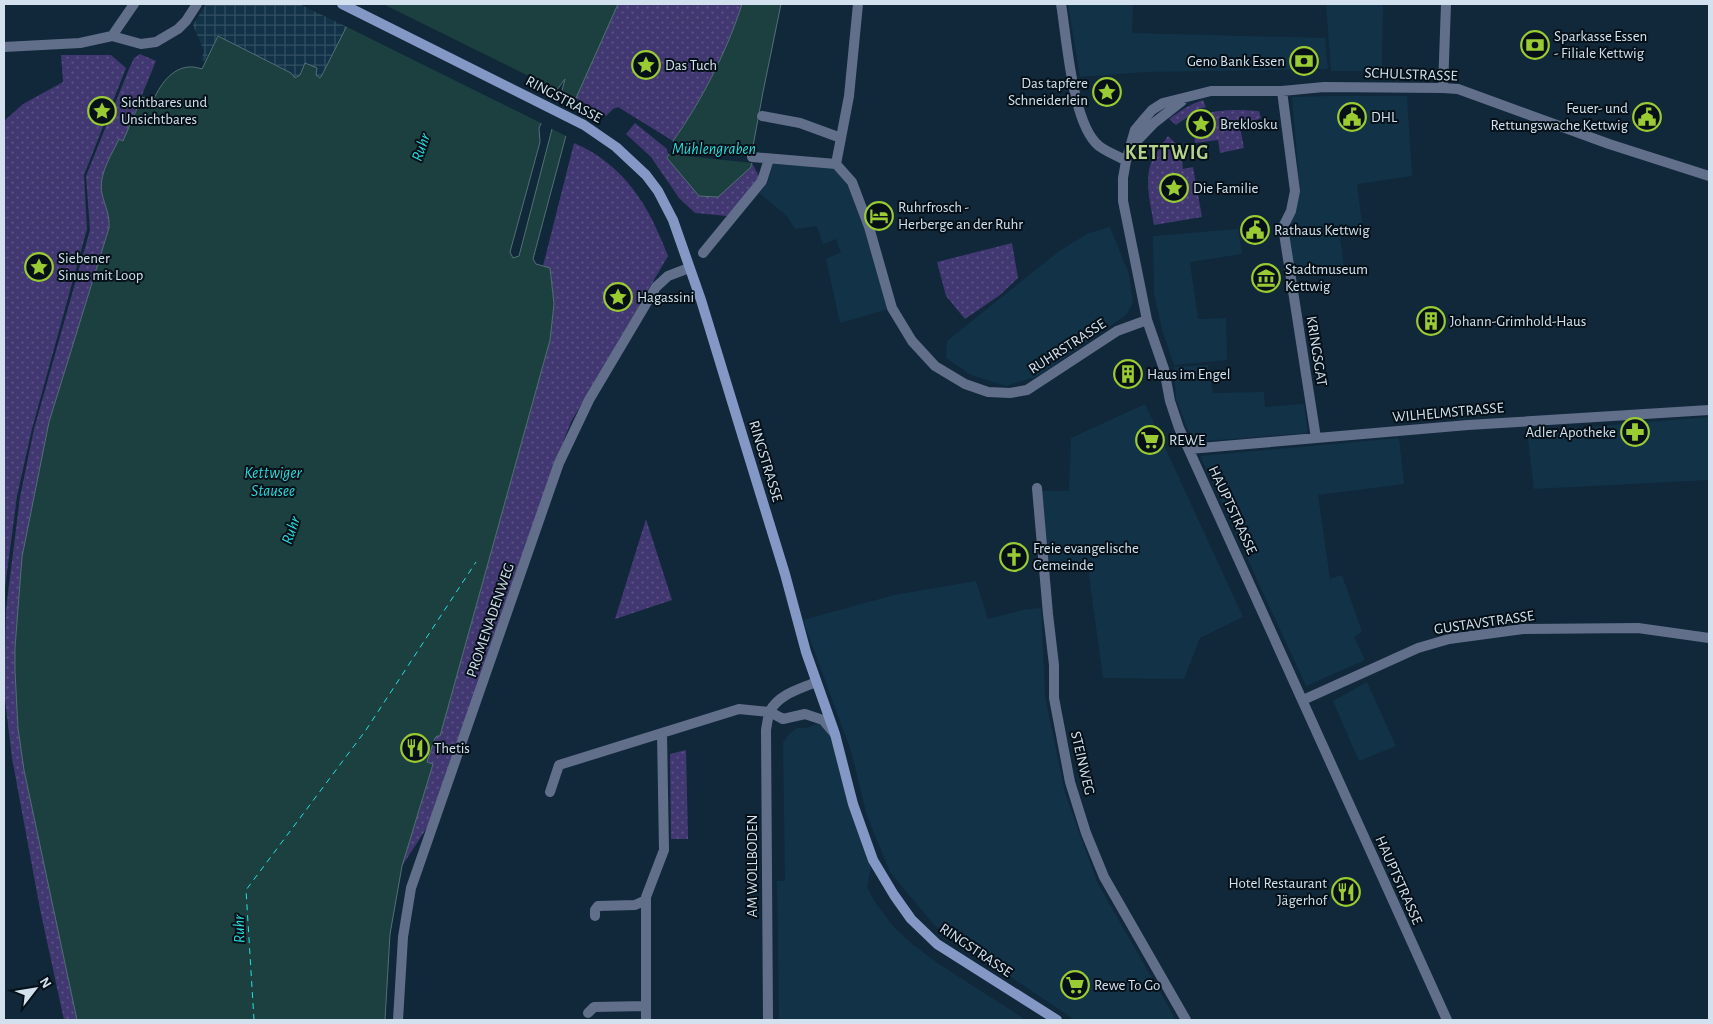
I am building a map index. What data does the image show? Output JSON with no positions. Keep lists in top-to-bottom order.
{
  "streets": {
    "main road": ["RINGSTRASSE"],
    "street": [
      "SCHULSTRASSE",
      "RUHRSTRASSE",
      "KRINGSGAT",
      "WILHELMSTRASSE",
      "HAUPTSTRASSE",
      "PROMENADENWEG",
      "GUSTAVSTRASSE",
      "STEINWEG",
      "AM WOLLBODEN"
    ]
  },
  "crossings": [
    ["SCHULSTRASSE", "KRINGSGAT"],
    ["SCHULSTRASSE", "HAUPTSTRASSE"],
    ["RINGSTRASSE", "PROMENADENWEG"],
    ["RUHRSTRASSE", "HAUPTSTRASSE"],
    ["KRINGSGAT", "WILHELMSTRASSE"],
    ["WILHELMSTRASSE", "HAUPTSTRASSE"],
    ["HAUPTSTRASSE", "GUSTAVSTRASSE"]
  ],
  "districts": ["KETTWIG"],
  "water": ["Ruhr", "Mühlengraben", "Kettwiger Stausee"],
  "places": {
    "bank": ["Sparkasse Essen - Filiale Kettwig", "Geno Bank Essen"],
    "place": [
      "Das Tuch",
      "Das tapfere Schneiderlein",
      "Sichtbares und Unsichtbares",
      "Breklosku",
      "Die Familie",
      "Siebener Sinus mit Loop",
      "Hagassini"
    ],
    "public building": ["DHL", "Feuer- und Rettungswache Kettwig", "Rathaus Kettwig"],
    "hotel": ["Ruhrfrosch - Herberge an der Ruhr"],
    "museum": ["Stadtmuseum Kettwig"],
    "building": ["Johann-Grimhold-Haus", "Haus im Engel"],
    "pharmacy": ["Adler Apotheke"],
    "supermarket": ["REWE", "Rewe To Go"],
    "church": ["Freie evangelische Gemeinde"],
    "restaurant": ["Thetis", "Hotel Restaurant Jägerhof"]
  },
  "north": "top right"
}
